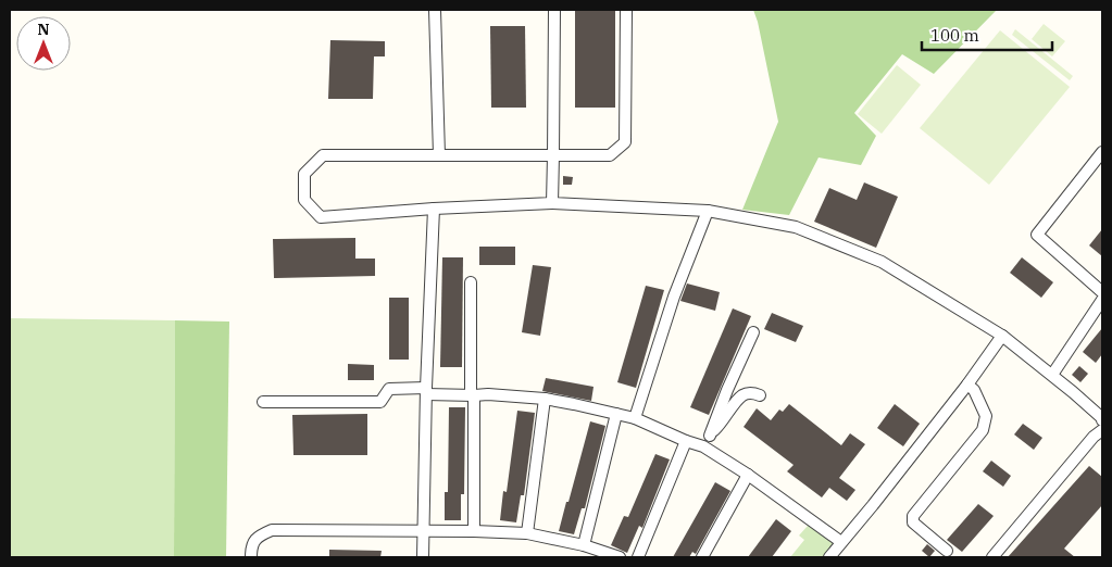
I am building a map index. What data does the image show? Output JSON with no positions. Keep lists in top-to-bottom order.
{
  "scale_bar": "100 m",
  "north": "top"
}
